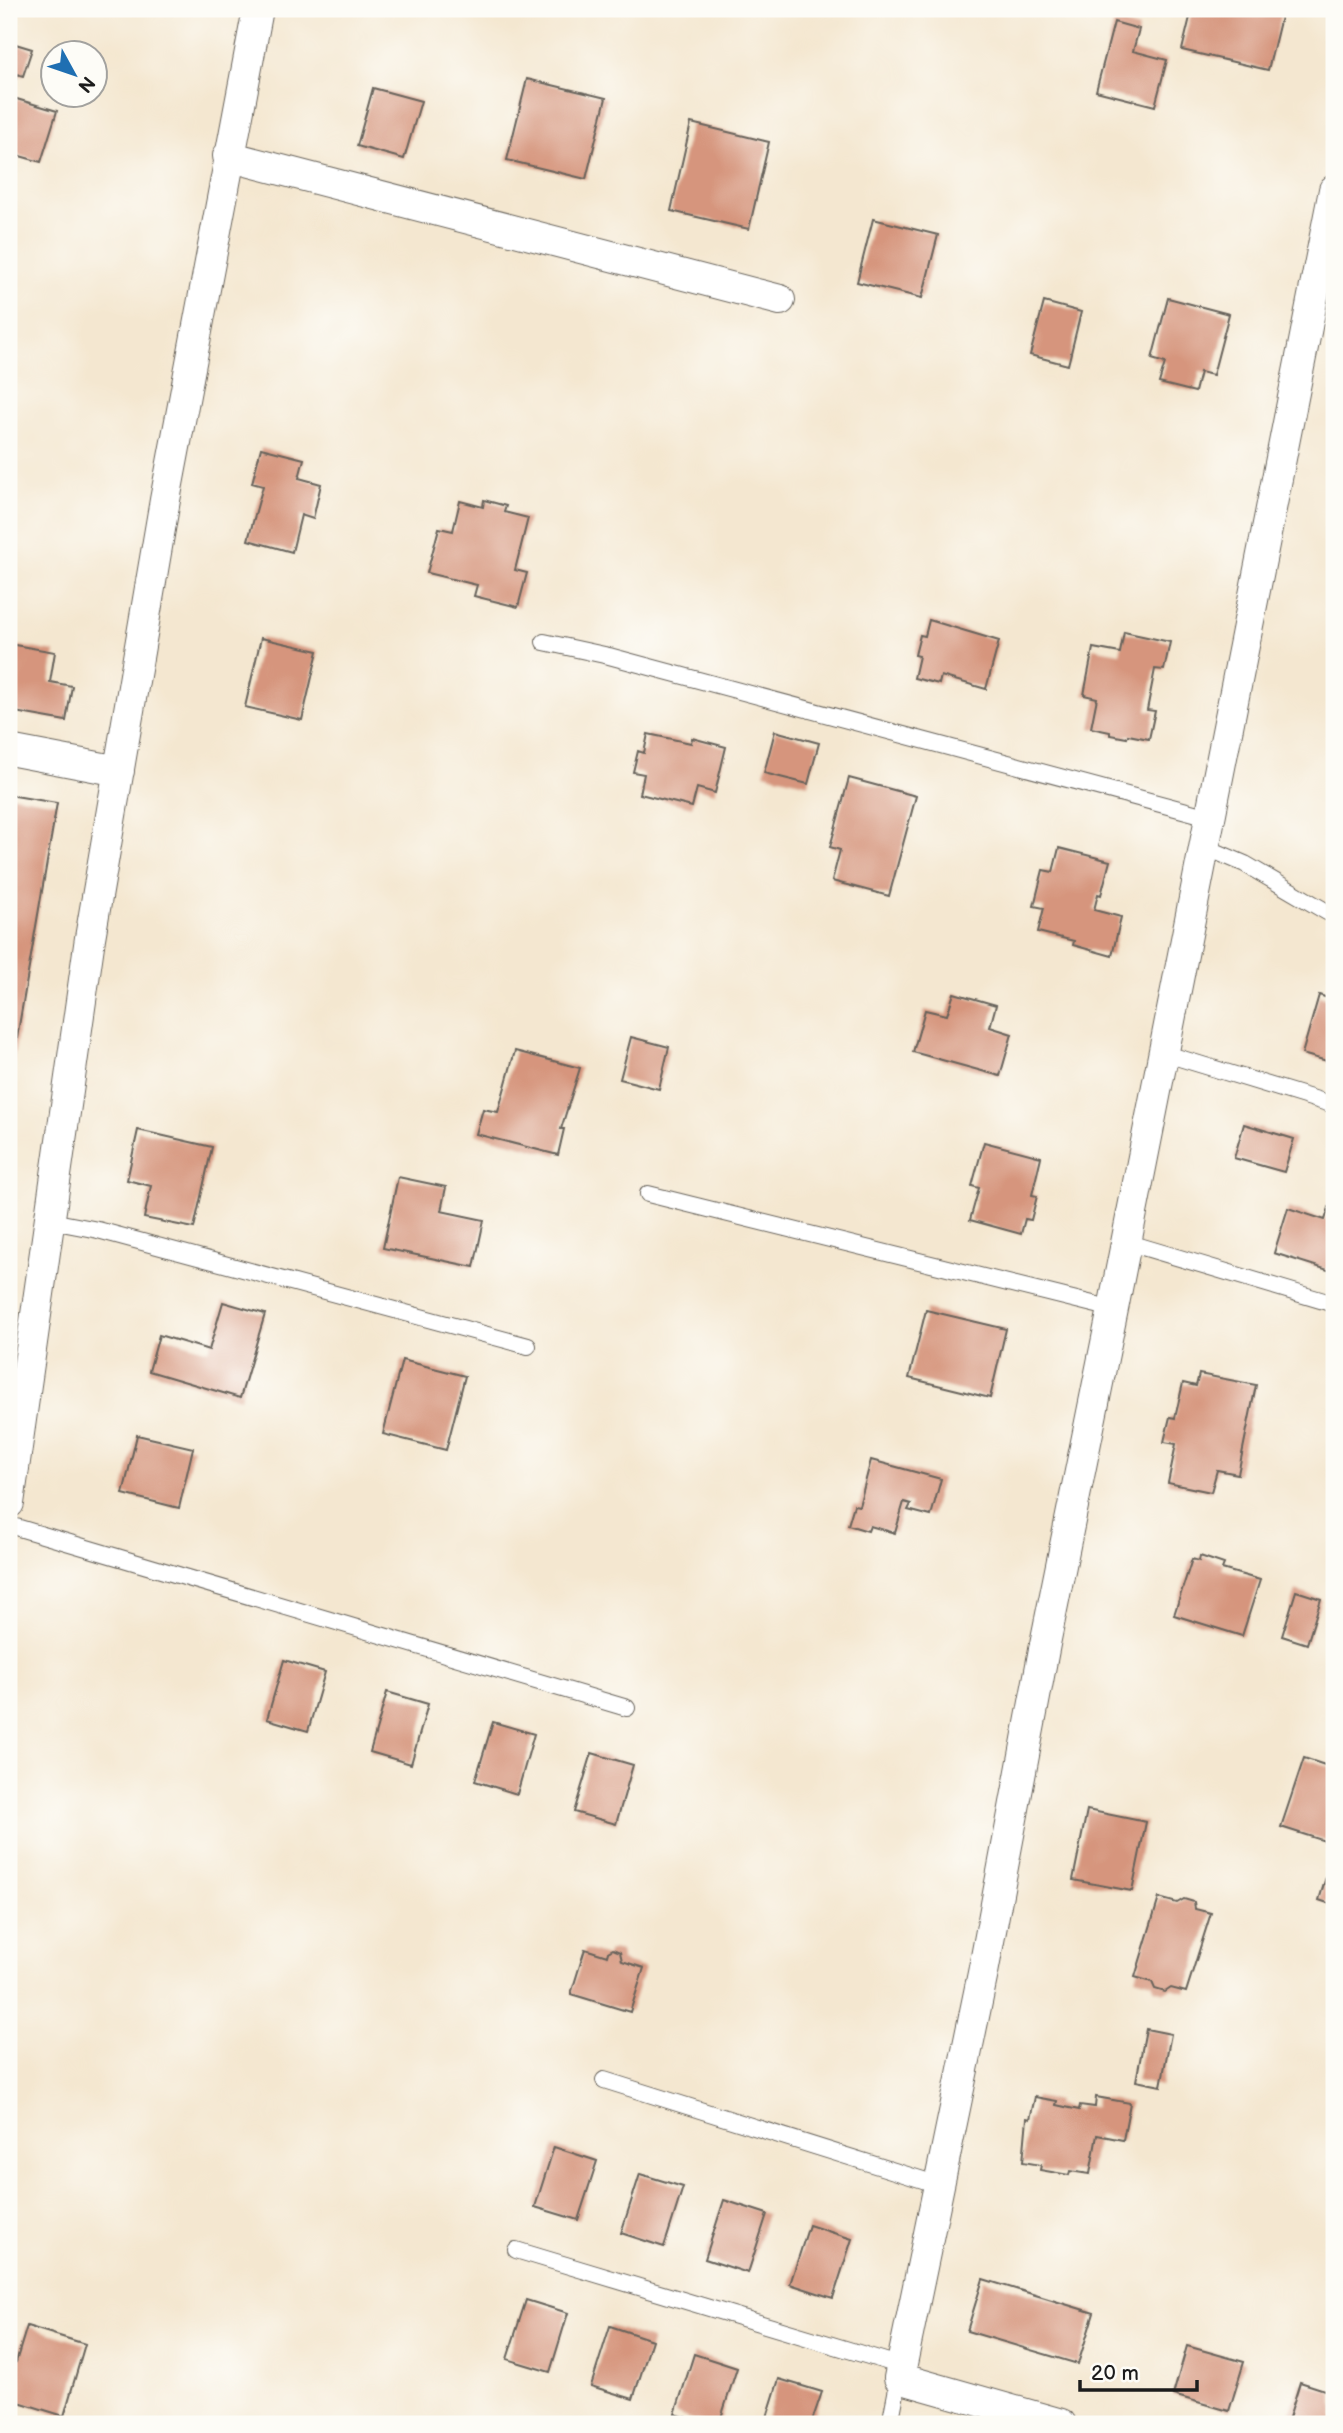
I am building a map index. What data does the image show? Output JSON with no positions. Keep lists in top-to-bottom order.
{
  "scale_bar": "20 m",
  "north": "bottom right"
}
